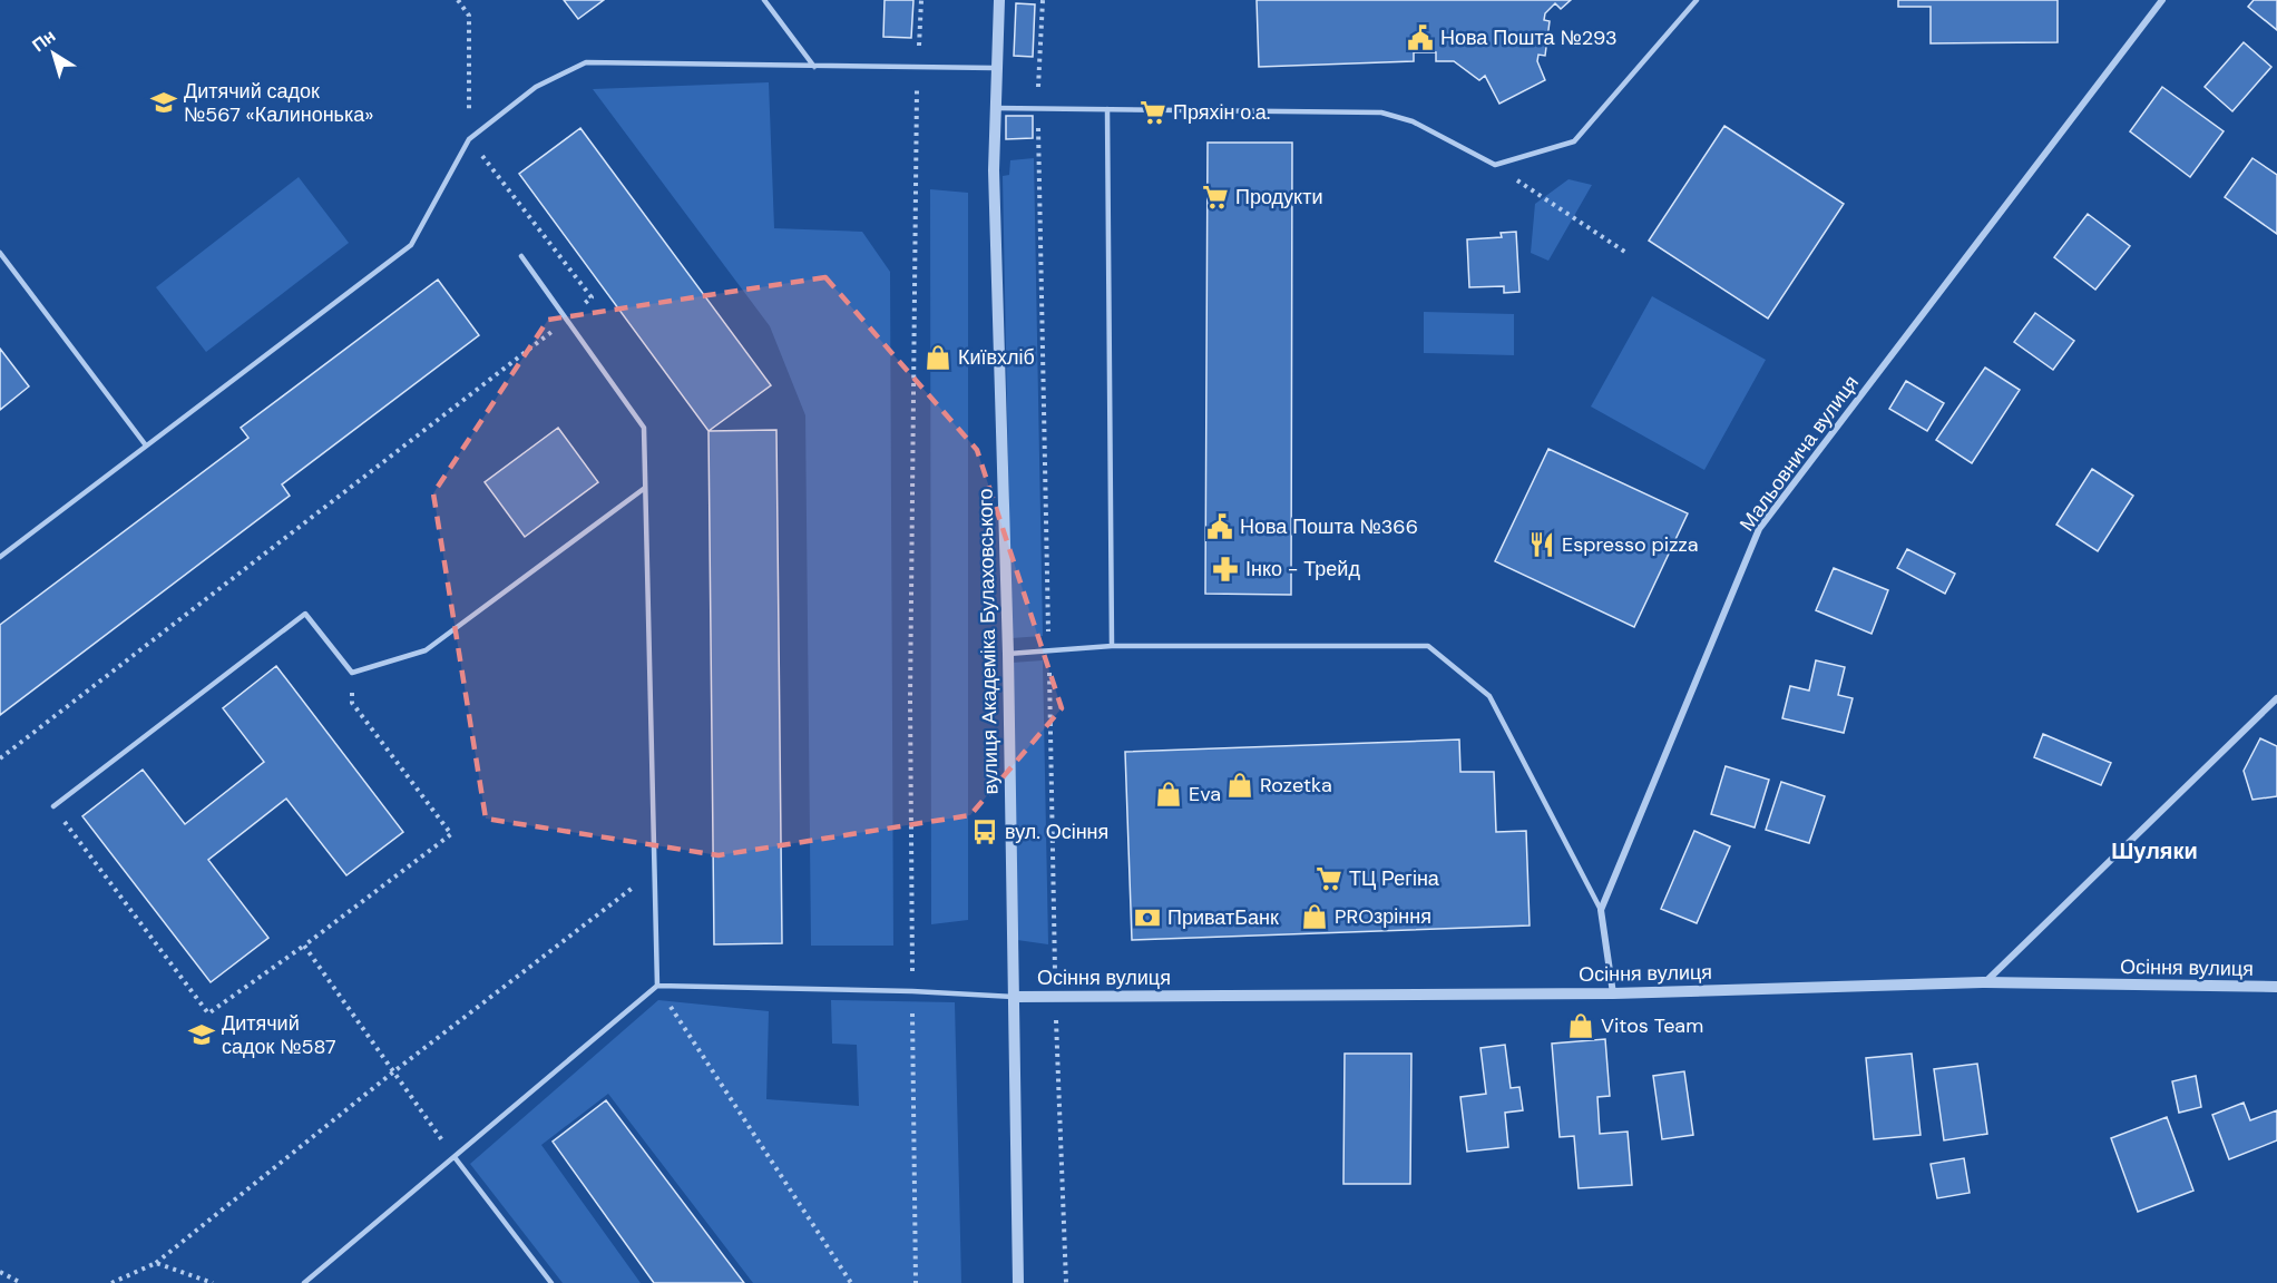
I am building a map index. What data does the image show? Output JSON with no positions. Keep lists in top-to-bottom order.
{
  "streets": {
    "street": ["Мальовнича вулиця", "вулиця Академіка Булаховського", "Осіння вулиця"]
  },
  "crossings": [
    ["вулиця Академіка Булаховського", "Осіння вулиця"]
  ],
  "districts": ["Шуляки"],
  "places": {
    "public building": ["Нова Пошта №293", "Нова Пошта №366"],
    "school or university": ["Дитячий садок №567 «Калинонька»", "Дитячий садок №587"],
    "supermarket": ["Пряхін о.а.", "Продукти", "ТЦ Регіна"],
    "shop": [
      "Київхліб",
      "Rozetka",
      "Eva",
      "PROзріння",
      "Vitos Team"
    ],
    "restaurant": ["Espresso pizza"],
    "pharmacy": ["Інко - Трейд"],
    "bus stop": ["вул. Осіння"],
    "bank": ["ПриватБанк"]
  },
  "north": "top left"
}
